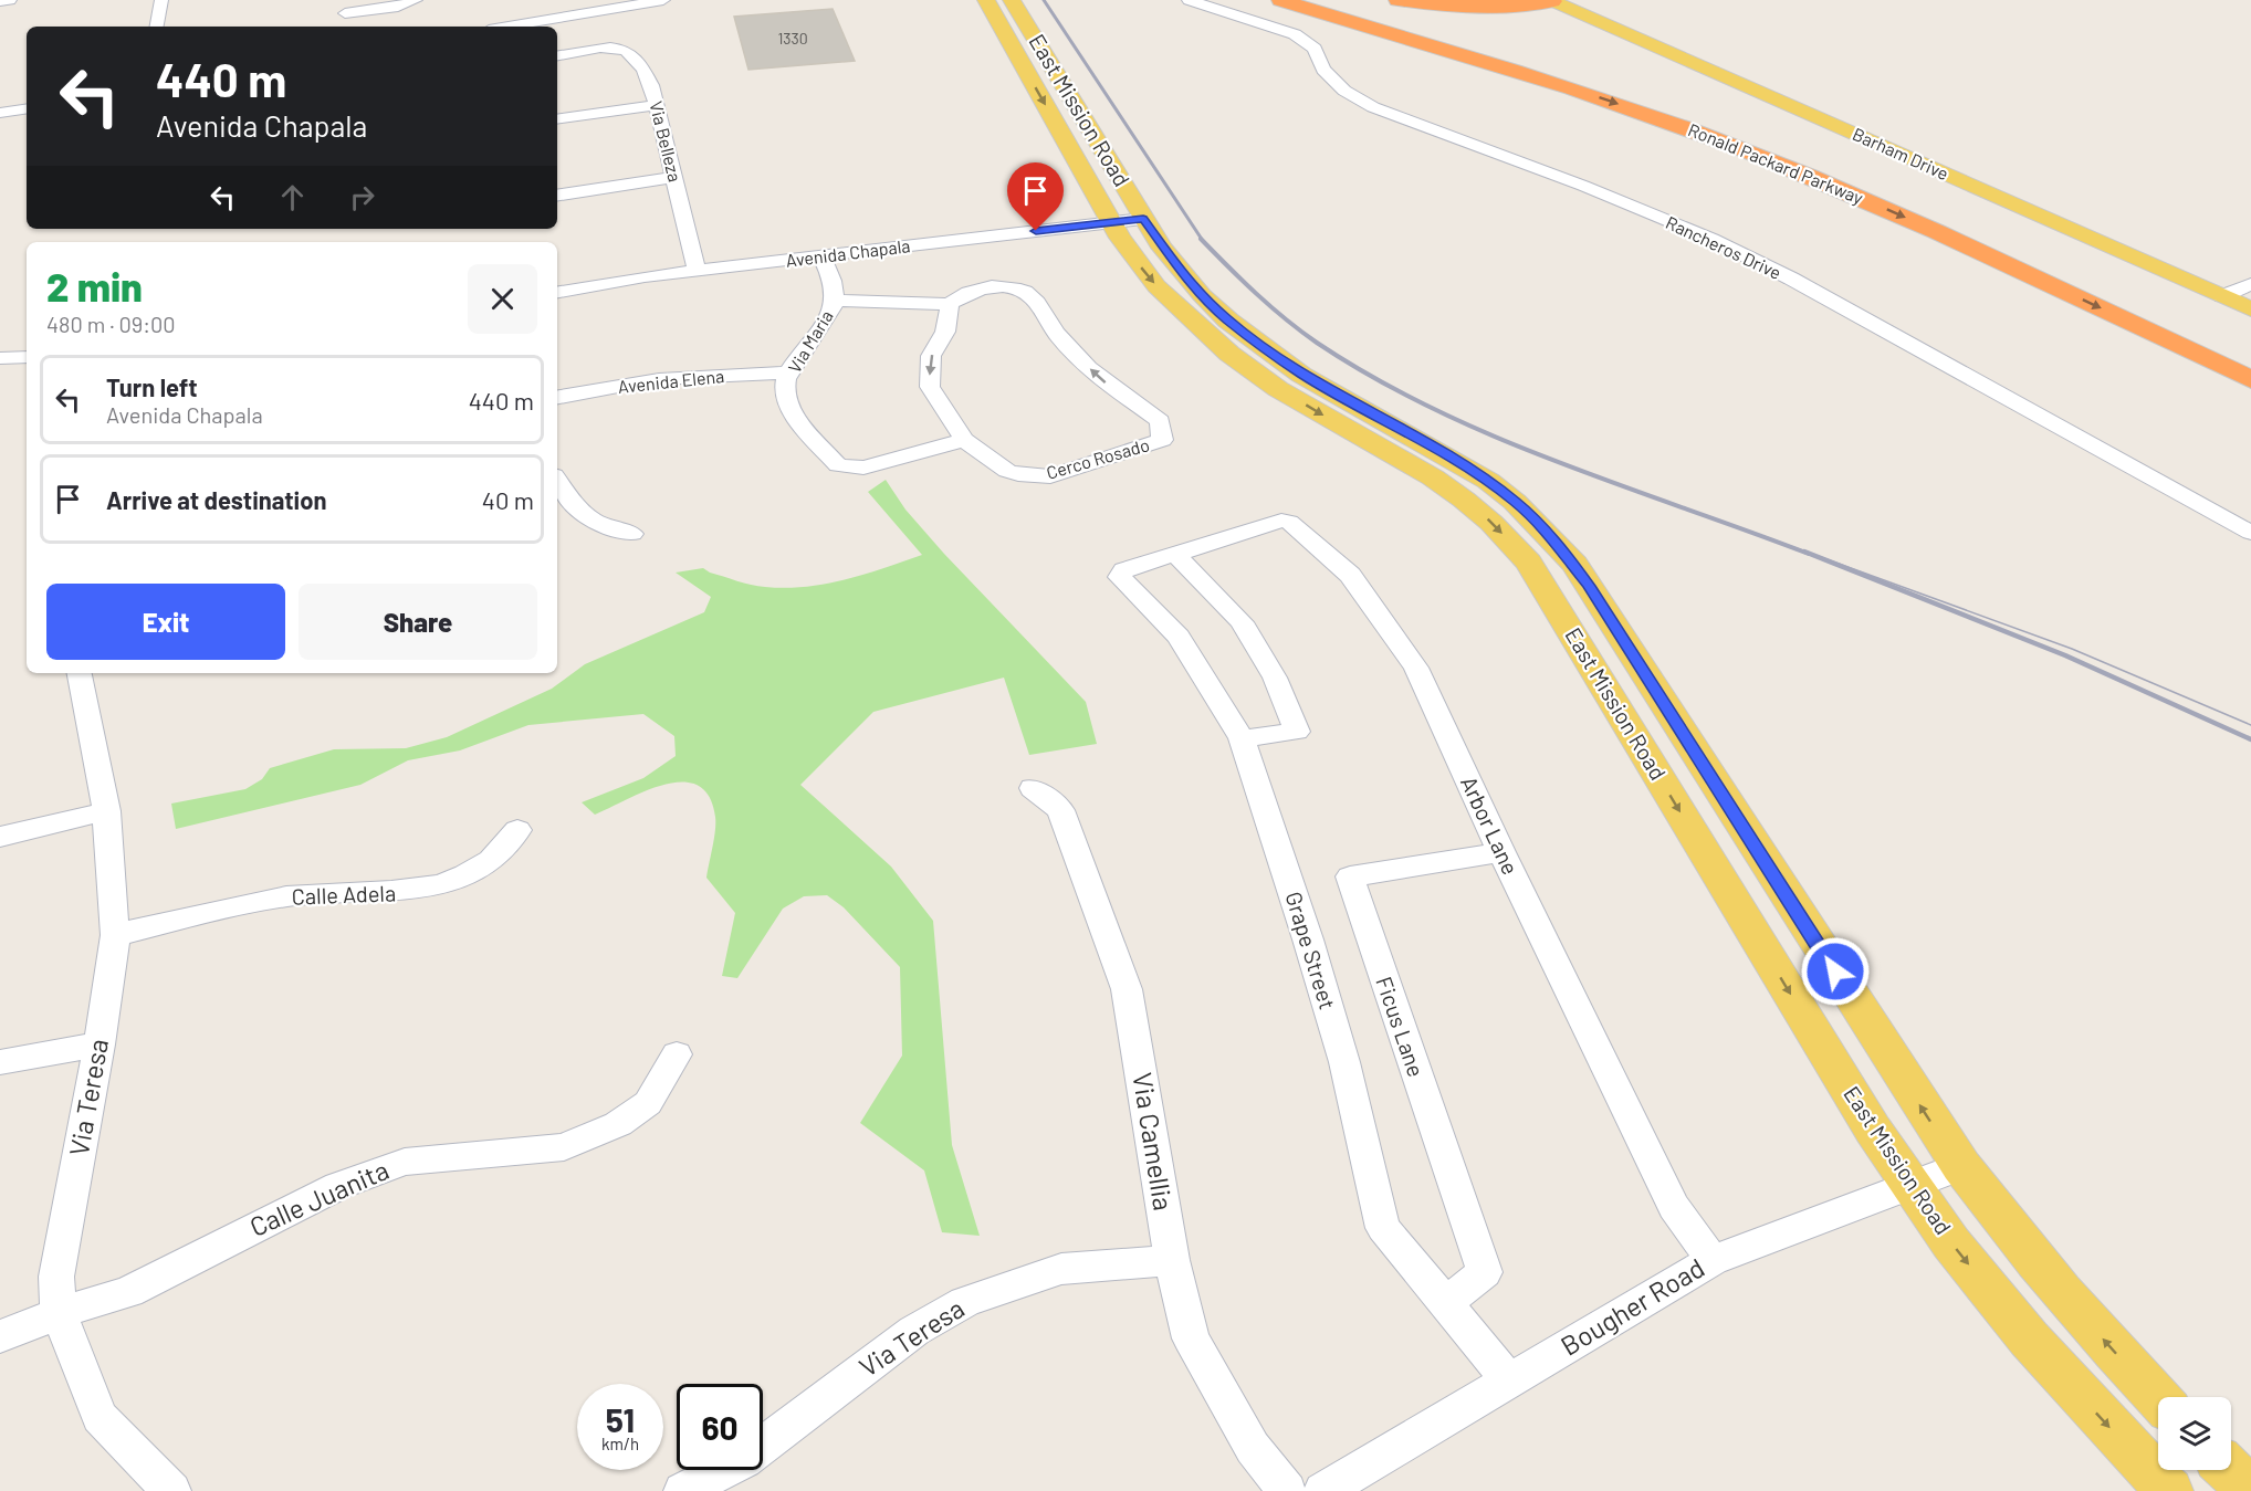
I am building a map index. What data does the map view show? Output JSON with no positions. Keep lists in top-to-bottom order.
{
  "streets": {
    "highway": ["Ronald Packard Parkway"],
    "main road": ["East Mission Road", "Barham Drive"],
    "street": [
      "Via Belleza",
      "Rancheros Drive",
      "Avenida Chapala",
      "Via Maria",
      "Avenida Elena",
      "Cerco Rosado",
      "Arbor Lane",
      "Calle Adela",
      "Grape Street",
      "Ficus Lane",
      "Via Teresa",
      "Via Camellia",
      "Calle Juanita",
      "Bougher Road"
    ]
  },
  "crossings": [
    ["East Mission Road", "Avenida Chapala"],
    ["East Mission Road", "Bougher Road"],
    ["Via Belleza", "Avenida Chapala"],
    ["Avenida Chapala", "Via Maria"],
    ["Via Maria", "Avenida Elena"],
    ["Via Maria", "Cerco Rosado"],
    ["Arbor Lane", "Grape Street"],
    ["Arbor Lane", "Ficus Lane"],
    ["Arbor Lane", "Bougher Road"],
    ["Calle Adela", "Via Teresa"],
    ["Grape Street", "Ficus Lane"],
    ["Grape Street", "Bougher Road"],
    ["Via Teresa", "Via Camellia"],
    ["Via Teresa", "Calle Juanita"]
  ],
  "house_numbers": ["1330"],
  "page": {
    "turn": ["440 m", "Avenida Chapala"],
    "heading": ["2 min", "480 m · 09:00"],
    "list": [
      {
        "name": "Turn left",
        "note": "Avenida Chapala",
        "value": "440 m"
      },
      {
        "name": "Arrive at destination",
        "value": "40 m"
      }
    ],
    "buttons": ["Exit", "Share"],
    "speed": "51 km/h",
    "limit": "60"
  }
}
